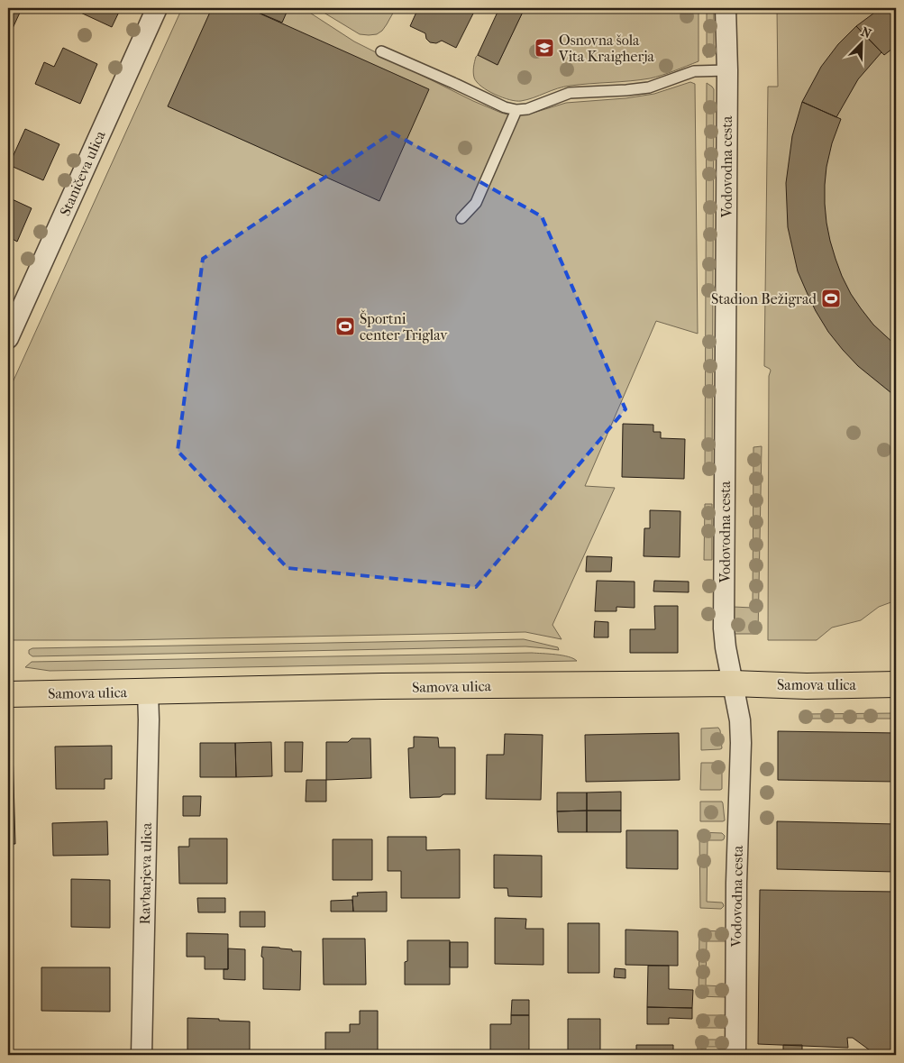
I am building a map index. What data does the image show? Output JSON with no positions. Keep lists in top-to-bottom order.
{
  "streets": {
    "main road": ["Samova ulica"],
    "street": ["Vodovodna cesta", "Staničeva ulica", "Ravbarjeva ulica"]
  },
  "crossings": [
    ["Vodovodna cesta", "Samova ulica"],
    ["Samova ulica", "Ravbarjeva ulica"]
  ],
  "places": {
    "school or university": ["Osnovna šola Vita Kraigherja"],
    "sports": ["Stadion Bežigrad", "Športni center Triglav"]
  },
  "north": "top right"
}
